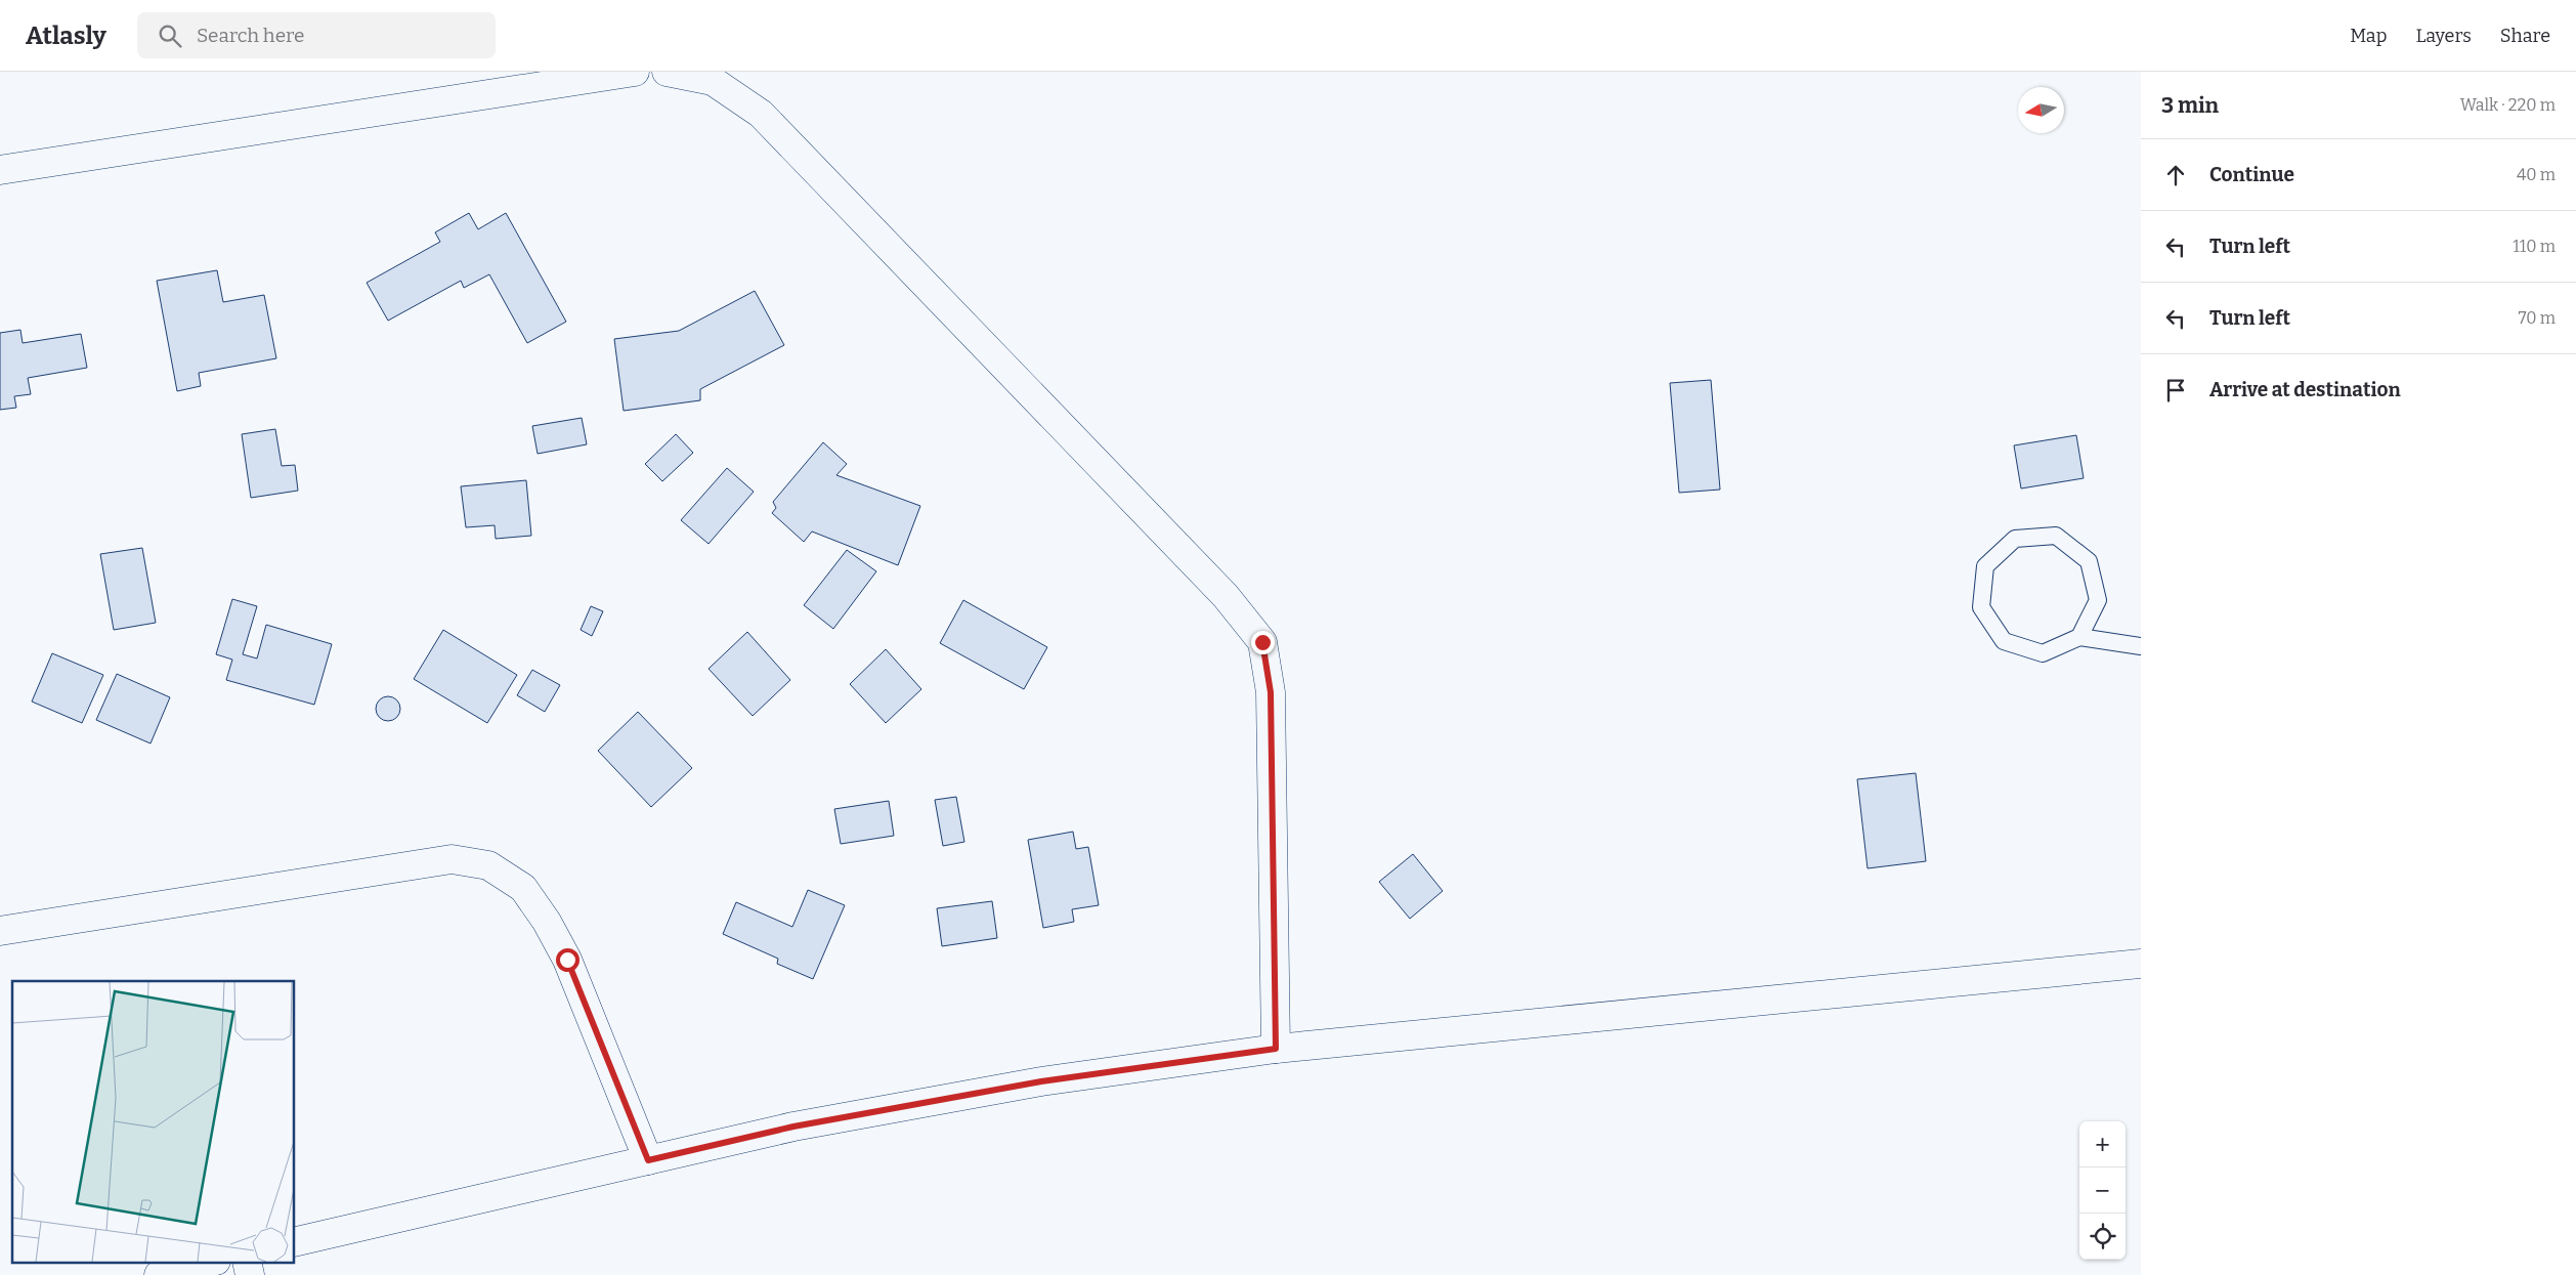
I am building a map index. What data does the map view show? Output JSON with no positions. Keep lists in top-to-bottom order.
{
  "north": "left",
  "page": {
    "header": "Atlasly",
    "search": "Search here",
    "nav": ["Map", "Layers", "Share"],
    "heading": ["3 min", "Walk · 220 m"],
    "list": [
      ["Continue", "40 m"],
      ["Turn left", "110 m"],
      ["Turn left", "70 m"],
      "Arrive at destination"
    ],
    "map_buttons": ["+", "−"]
  }
}
